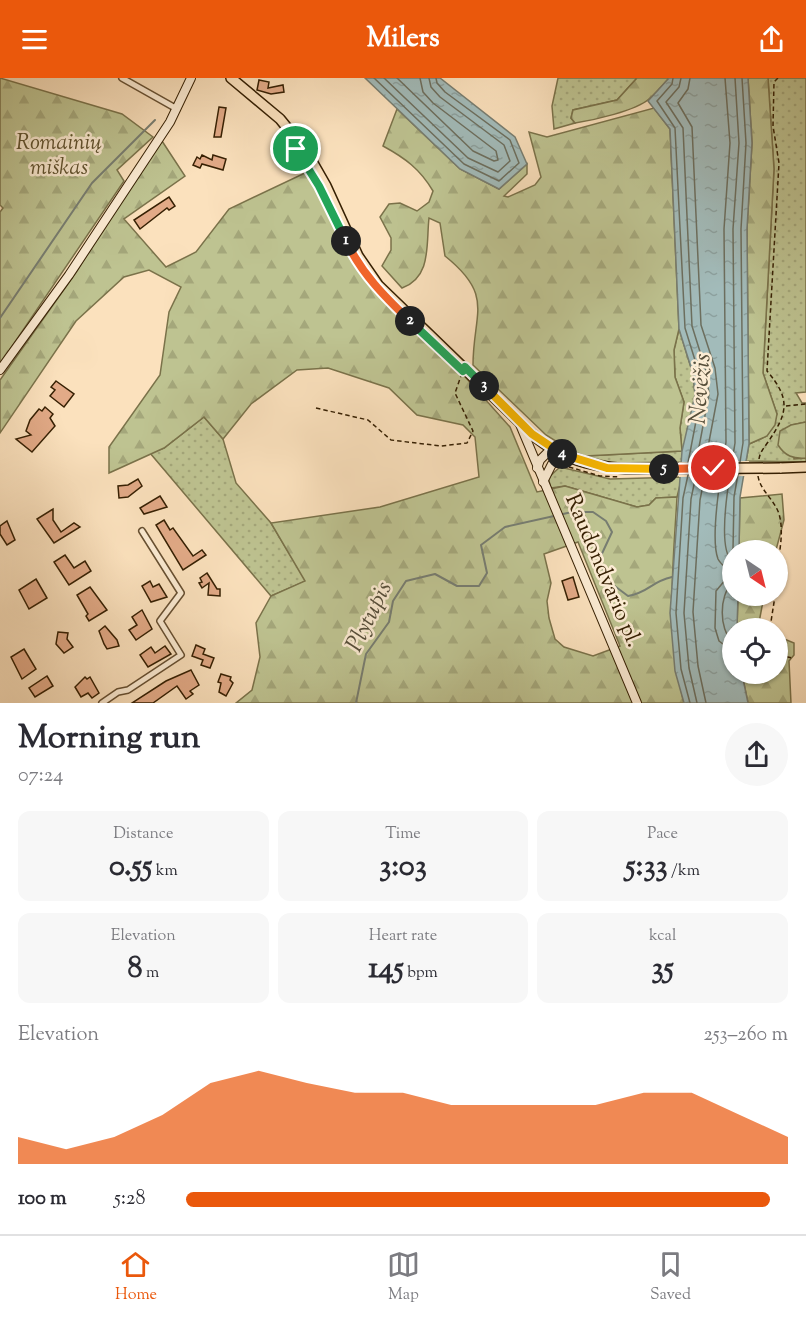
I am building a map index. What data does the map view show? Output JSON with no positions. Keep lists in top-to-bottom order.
{
  "streets": {
    "main road": ["Raudondvario pl."]
  },
  "water": ["Nevėžis", "Plytupis"],
  "parks": ["Romainių miškas"],
  "north": "bottom right",
  "page": {
    "header": "Milers",
    "pins": [
      "1",
      "2",
      "3",
      "4",
      "5"
    ],
    "heading": ["Morning run", "07:24"],
    "stats": [
      ["Distance", "0.55 km"],
      ["Time", "3:03"],
      ["Pace", "5:33 /km"],
      ["Elevation", "8 m"],
      ["Heart rate", "145 bpm"],
      ["kcal", "35"]
    ],
    "chart": ["Elevation", "253–260 m"],
    "list": [
      {
        "name": "100 m",
        "note": "5:28"
      }
    ],
    "tabs": ["Home", "Map", "Saved"]
  }
}
